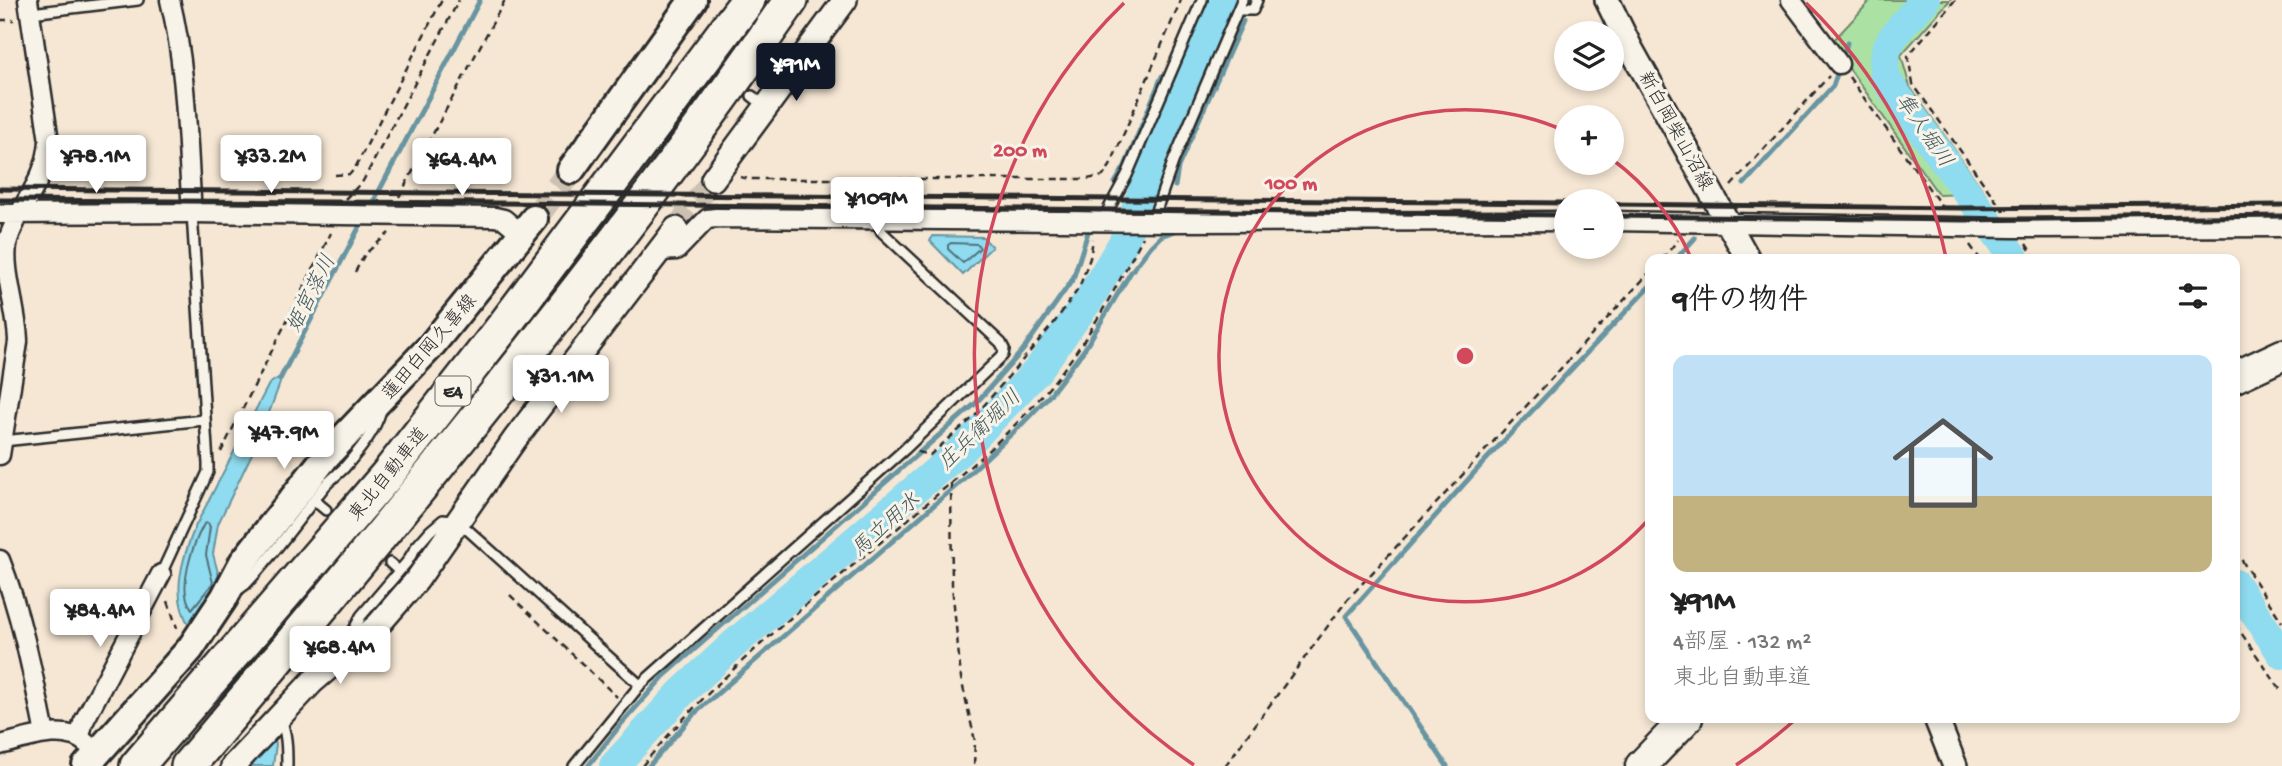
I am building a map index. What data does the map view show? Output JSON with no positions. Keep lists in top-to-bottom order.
{
  "streets": {
    "highway": ["E4", "東北自動車道"],
    "main road": ["蓮田白岡久喜線"],
    "street": ["新白岡柴山沼線"]
  },
  "water": [
    "隼人堀川",
    "姫宮落川",
    "庄兵衛堀川",
    "馬立用水"
  ],
  "page": {
    "map_buttons": ["+", "−"],
    "price": [
      "¥91M",
      "¥78.1M",
      "¥33.2M",
      "¥64.4M",
      "¥109M",
      "¥31.1M",
      "¥47.9M",
      "¥84.4M",
      "¥68.4M"
    ],
    "heading": "9件の物件",
    "list": [
      {
        "name": "¥91M",
        "note": "4部屋 · 132 m² · 東北自動車道"
      }
    ]
  },
  "rings": ["200 m", "100 m"]
}
